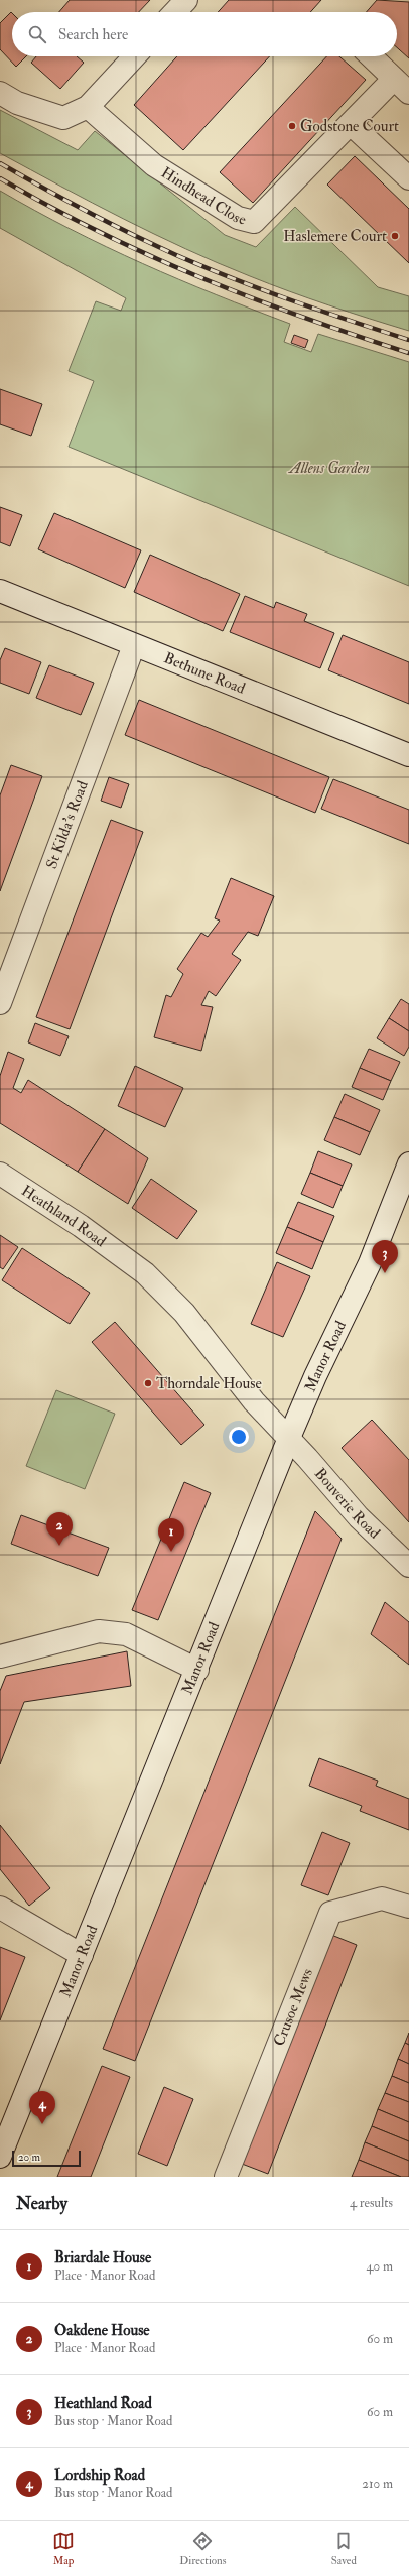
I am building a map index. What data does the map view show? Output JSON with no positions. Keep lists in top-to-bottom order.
{
  "streets": {
    "street": [
      "Hindhead Close",
      "Bethune Road",
      "St Kilda's Road",
      "Heathland Road",
      "Manor Road",
      "Bouverie Road",
      "Crusoe Mews"
    ]
  },
  "crossings": [
    ["Bethune Road", "St Kilda's Road"],
    ["Heathland Road", "Manor Road"],
    ["Heathland Road", "Bouverie Road"],
    ["Manor Road", "Bouverie Road"]
  ],
  "parks": ["Allens Garden"],
  "places": ["Godstone Court", "Haslemere Court", "Thorndale House"],
  "scale_bar": "20 m",
  "page": {
    "search": "Search here",
    "pins": [
      "3",
      "2",
      "1",
      "4"
    ],
    "scale": "20 m",
    "heading": ["Nearby", "4 results"],
    "list": [
      {
        "mark": "1",
        "name": "Briardale House",
        "note": "Place · Manor Road",
        "value": "40 m"
      },
      {
        "mark": "2",
        "name": "Oakdene House",
        "note": "Place · Manor Road",
        "value": "60 m"
      },
      {
        "mark": "3",
        "name": "Heathland Road",
        "note": "Bus stop · Manor Road",
        "value": "60 m"
      },
      {
        "mark": "4",
        "name": "Lordship Road",
        "note": "Bus stop · Manor Road",
        "value": "210 m"
      }
    ],
    "nav": ["Map", "Directions", "Saved"]
  }
}
